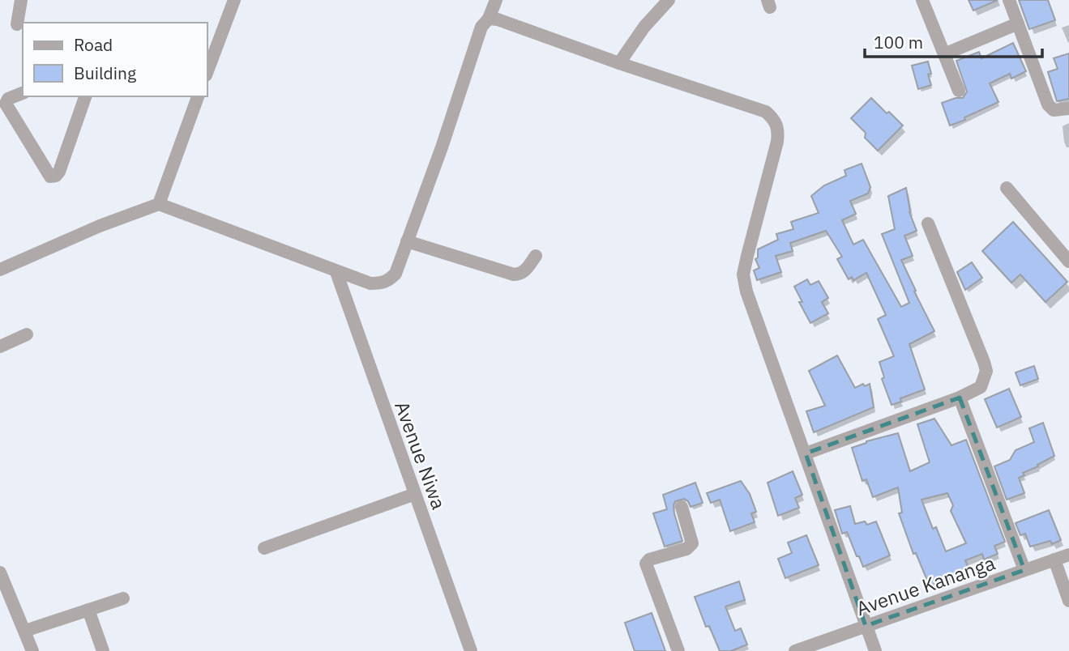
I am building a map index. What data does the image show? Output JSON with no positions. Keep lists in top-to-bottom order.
{
  "streets": {
    "street": ["Avenue Niwa", "Avenue Kananga"]
  },
  "legend": ["Road", "Building"],
  "scale_bar": "100 m"
}
